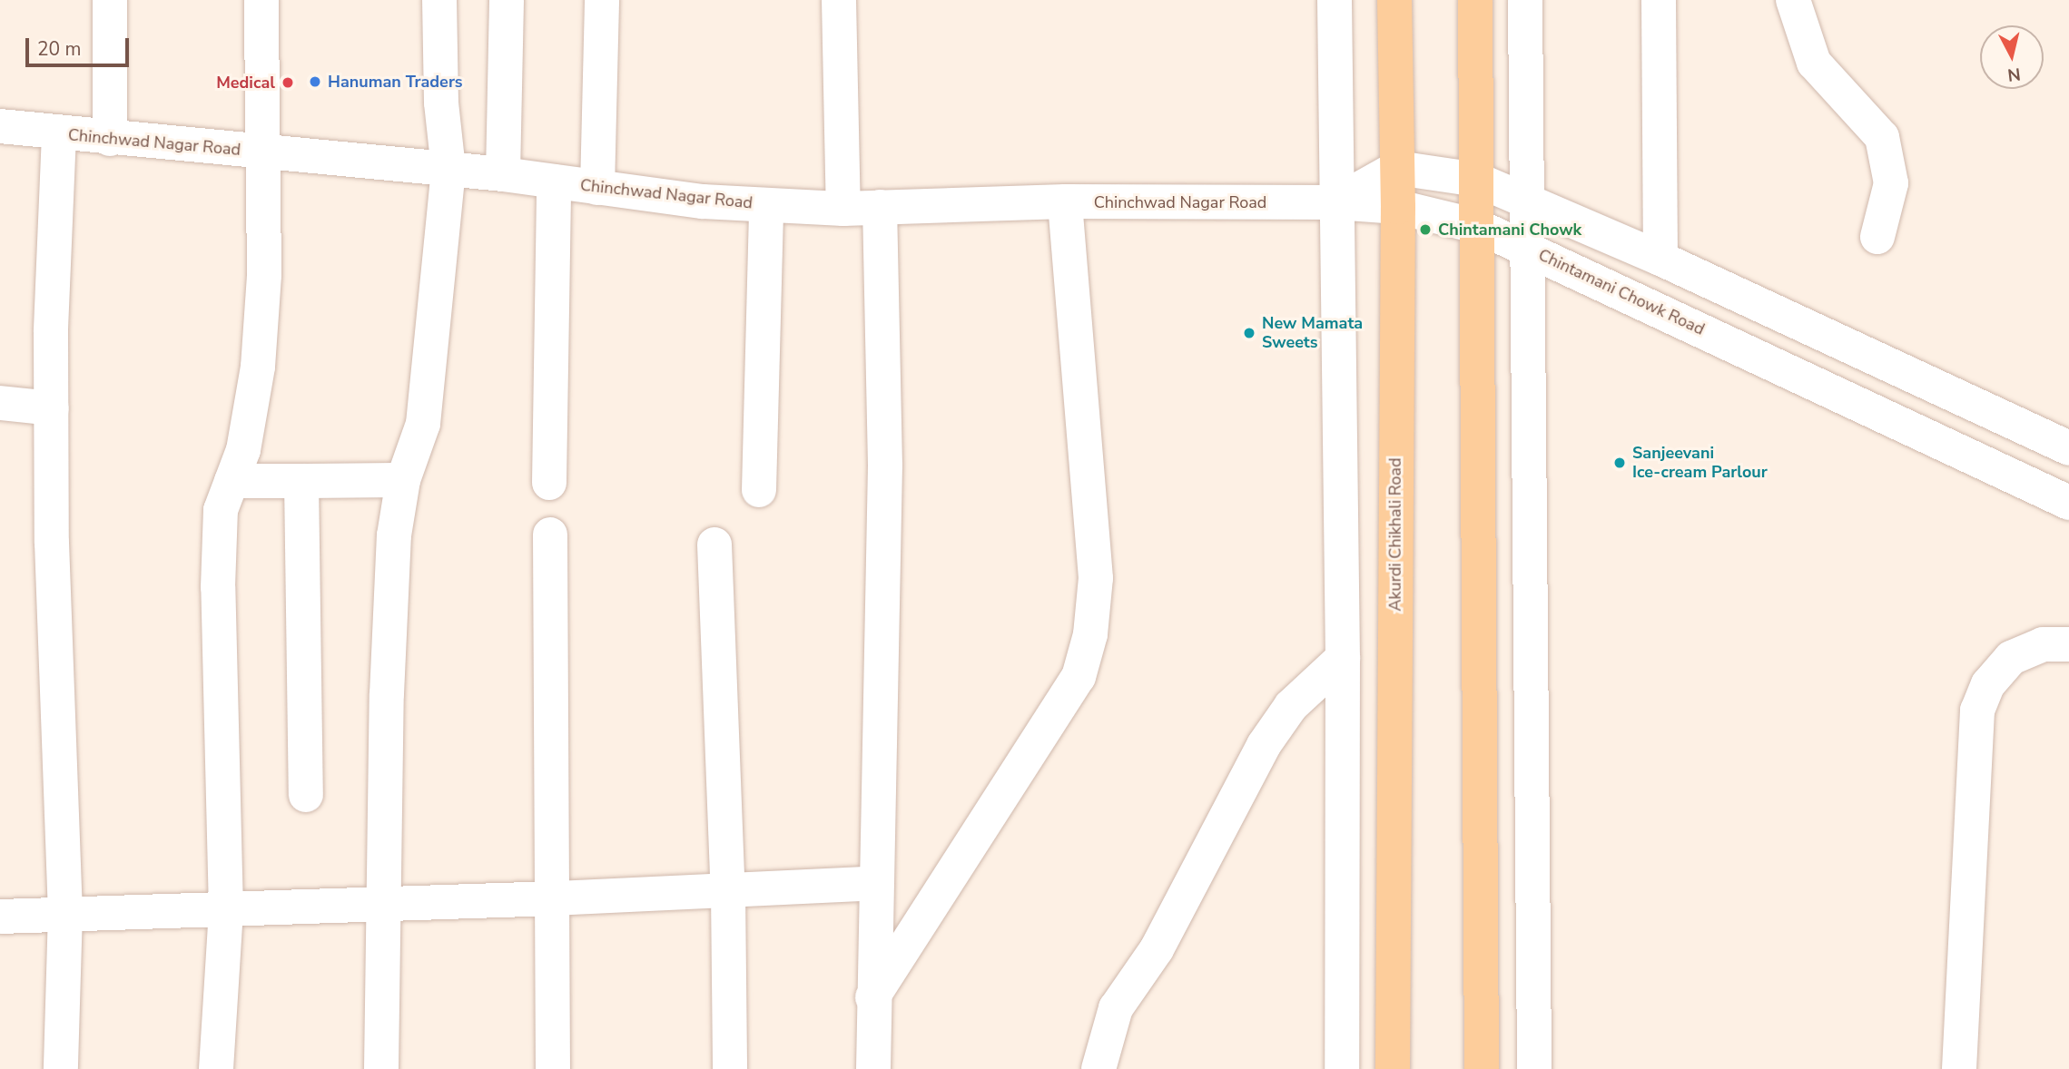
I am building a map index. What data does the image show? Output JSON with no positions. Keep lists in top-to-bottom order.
{
  "streets": {
    "main road": ["Akurdi Chikhali Road"],
    "street": ["Chinchwad Nagar Road", "Chintamani Chowk Road"]
  },
  "crossings": [
    ["Chinchwad Nagar Road", "Chintamani Chowk Road"],
    ["Chintamani Chowk Road", "Akurdi Chikhali Road"]
  ],
  "places": [
    "Hanuman Traders",
    "Medical",
    "Chintamani Chowk",
    "New Mamata Sweets",
    "Sanjeevani Ice-cream Parlour"
  ],
  "scale_bar": "20 m",
  "north": "bottom"
}
